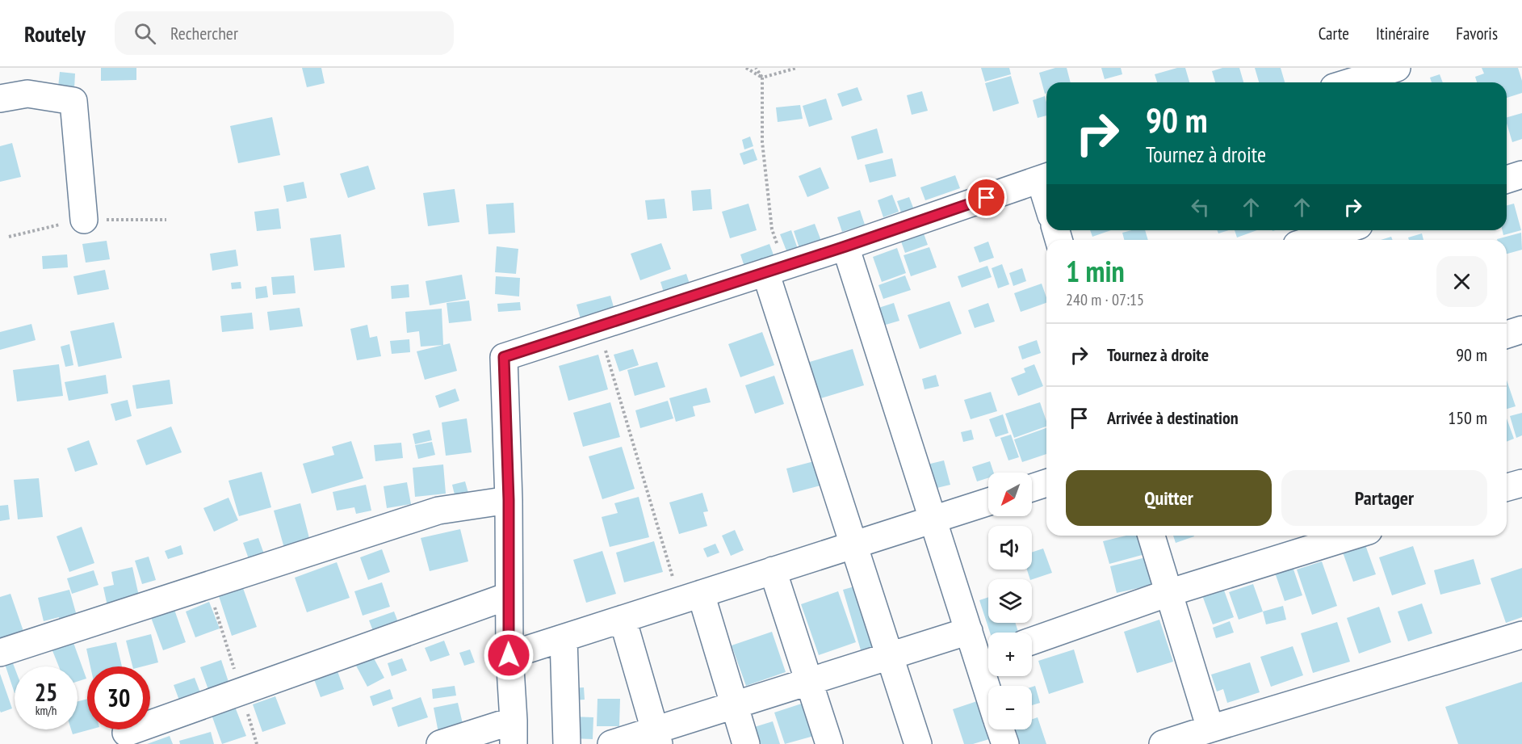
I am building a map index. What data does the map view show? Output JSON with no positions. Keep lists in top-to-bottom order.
{
  "north": "bottom left",
  "page": {
    "header": "Routely",
    "search": "Rechercher",
    "nav": ["Carte", "Itinéraire", "Favoris"],
    "turn": ["90 m", "Tournez à droite"],
    "heading": ["1 min", "240 m · 07:15"],
    "list": [
      {
        "name": "Tournez à droite",
        "value": "90 m"
      },
      {
        "name": "Arrivée à destination",
        "value": "150 m"
      }
    ],
    "buttons": ["Quitter", "Partager"],
    "map_buttons": ["+", "−"],
    "speed": "25 km/h",
    "limit": "30"
  }
}
